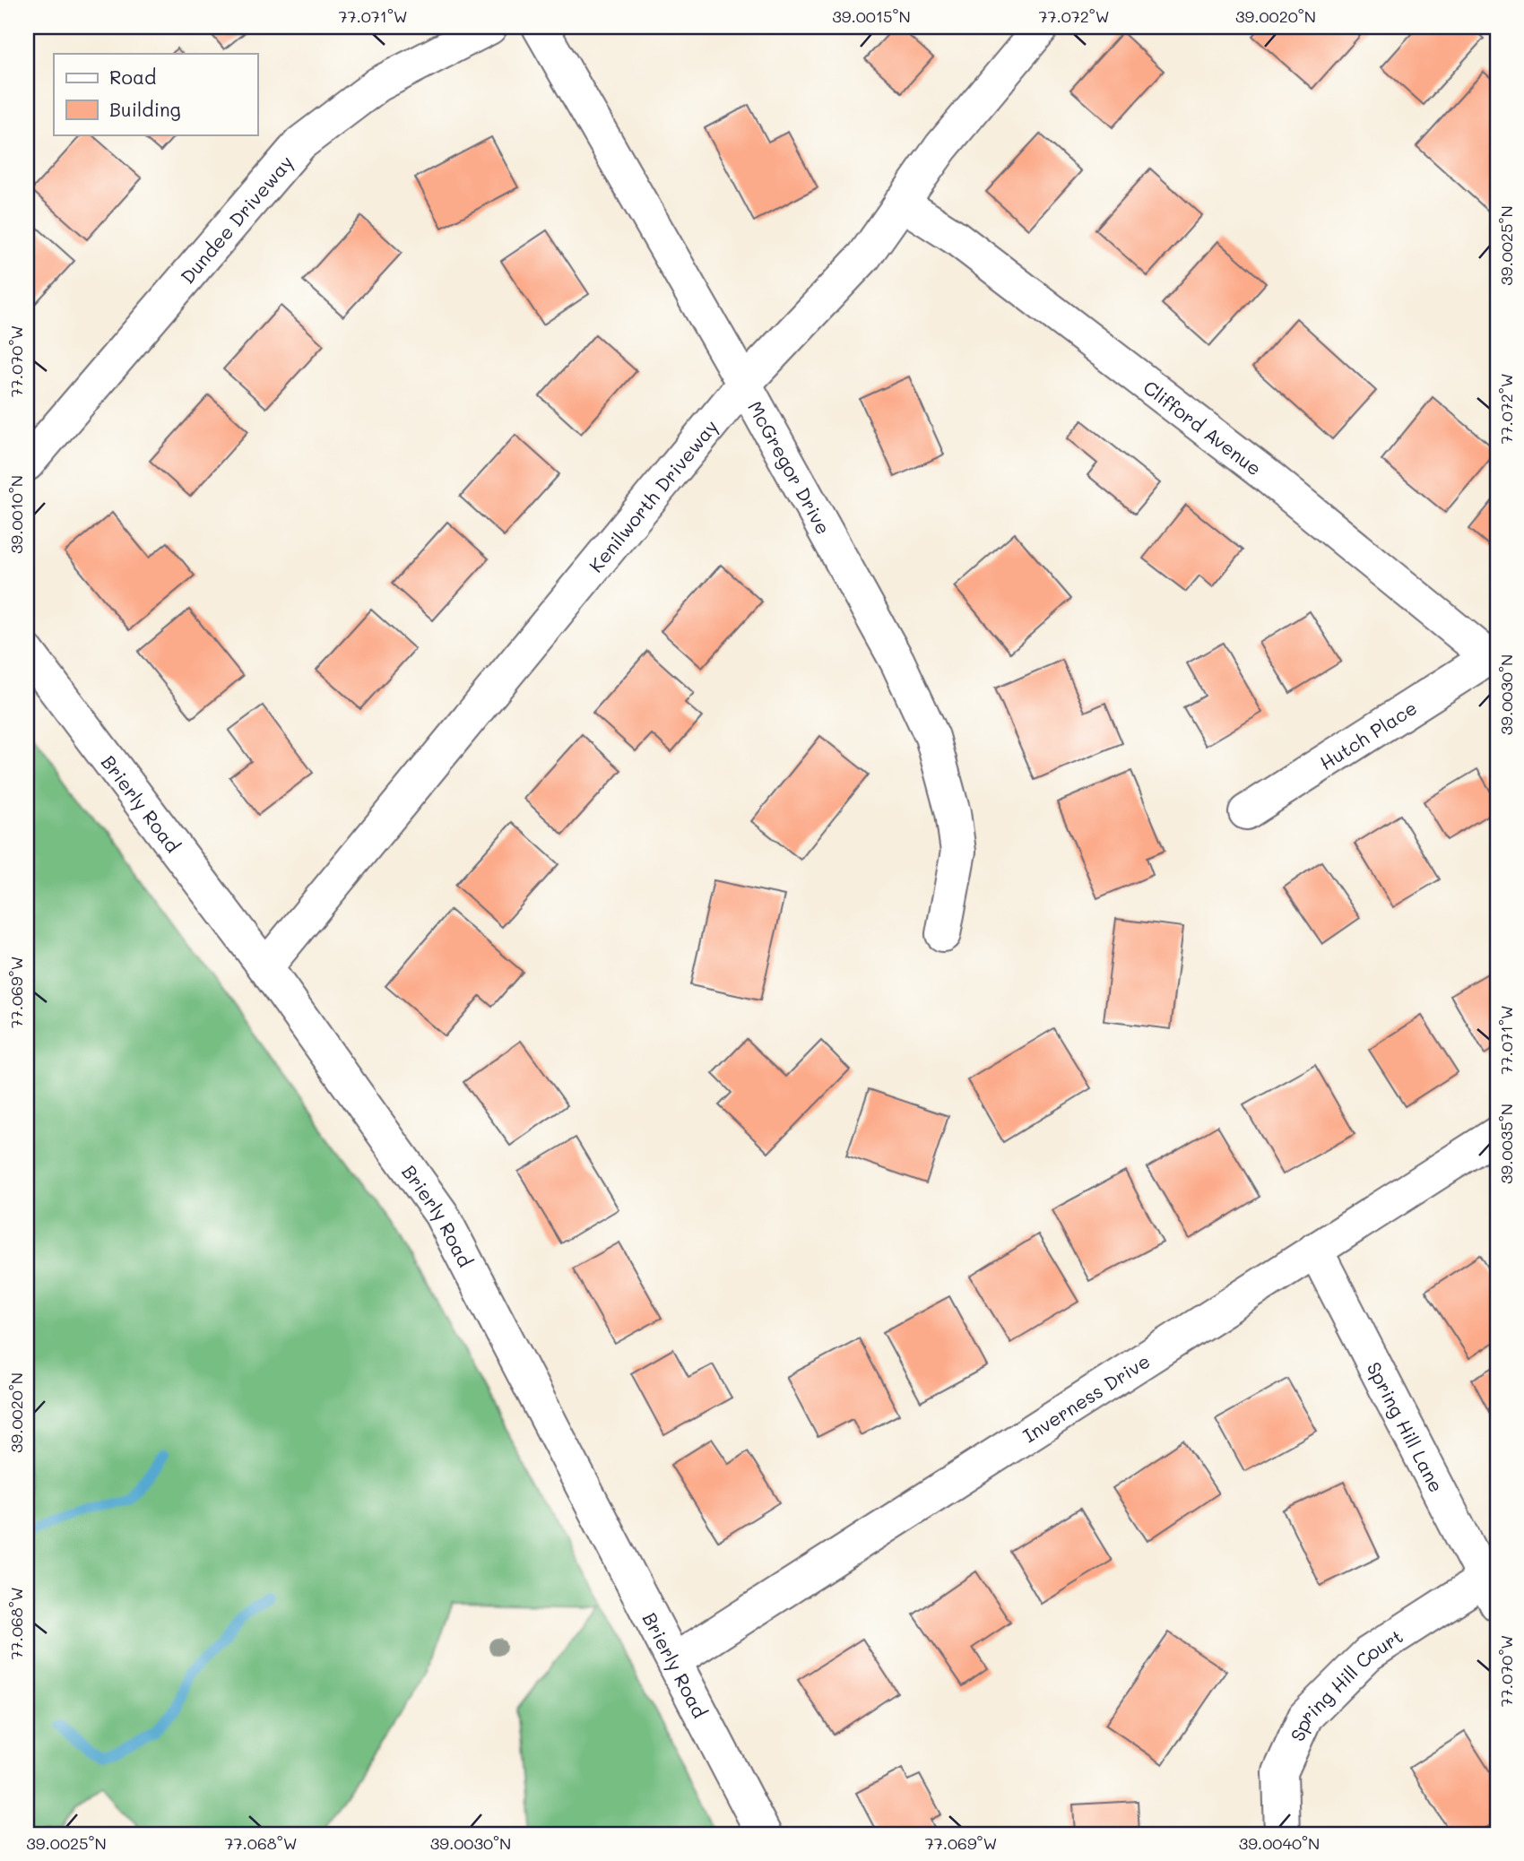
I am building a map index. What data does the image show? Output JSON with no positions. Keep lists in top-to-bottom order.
{
  "streets": {
    "street": [
      "Dundee Driveway",
      "Clifford Avenue",
      "McGregor Drive",
      "Kenilworth Driveway",
      "Hutch Place",
      "Brierly Road",
      "Inverness Drive",
      "Spring Hill Lane",
      "Spring Hill Court"
    ]
  },
  "crossings": [
    ["Clifford Avenue", "Kenilworth Driveway"],
    ["Clifford Avenue", "Hutch Place"],
    ["McGregor Drive", "Kenilworth Driveway"],
    ["Kenilworth Driveway", "Brierly Road"],
    ["Brierly Road", "Inverness Drive"],
    ["Inverness Drive", "Spring Hill Lane"],
    ["Spring Hill Lane", "Spring Hill Court"]
  ],
  "legend": ["Road", "Building"],
  "coordinates": [
    "77.071°W",
    "39.0015°N",
    "77.072°W",
    "39.0020°N",
    "39.0025°N",
    "77.070°W",
    "39.0010°N",
    "39.0030°N",
    "77.069°W",
    "39.0035°N",
    "77.068°W",
    "39.0040°N"
  ]
}
